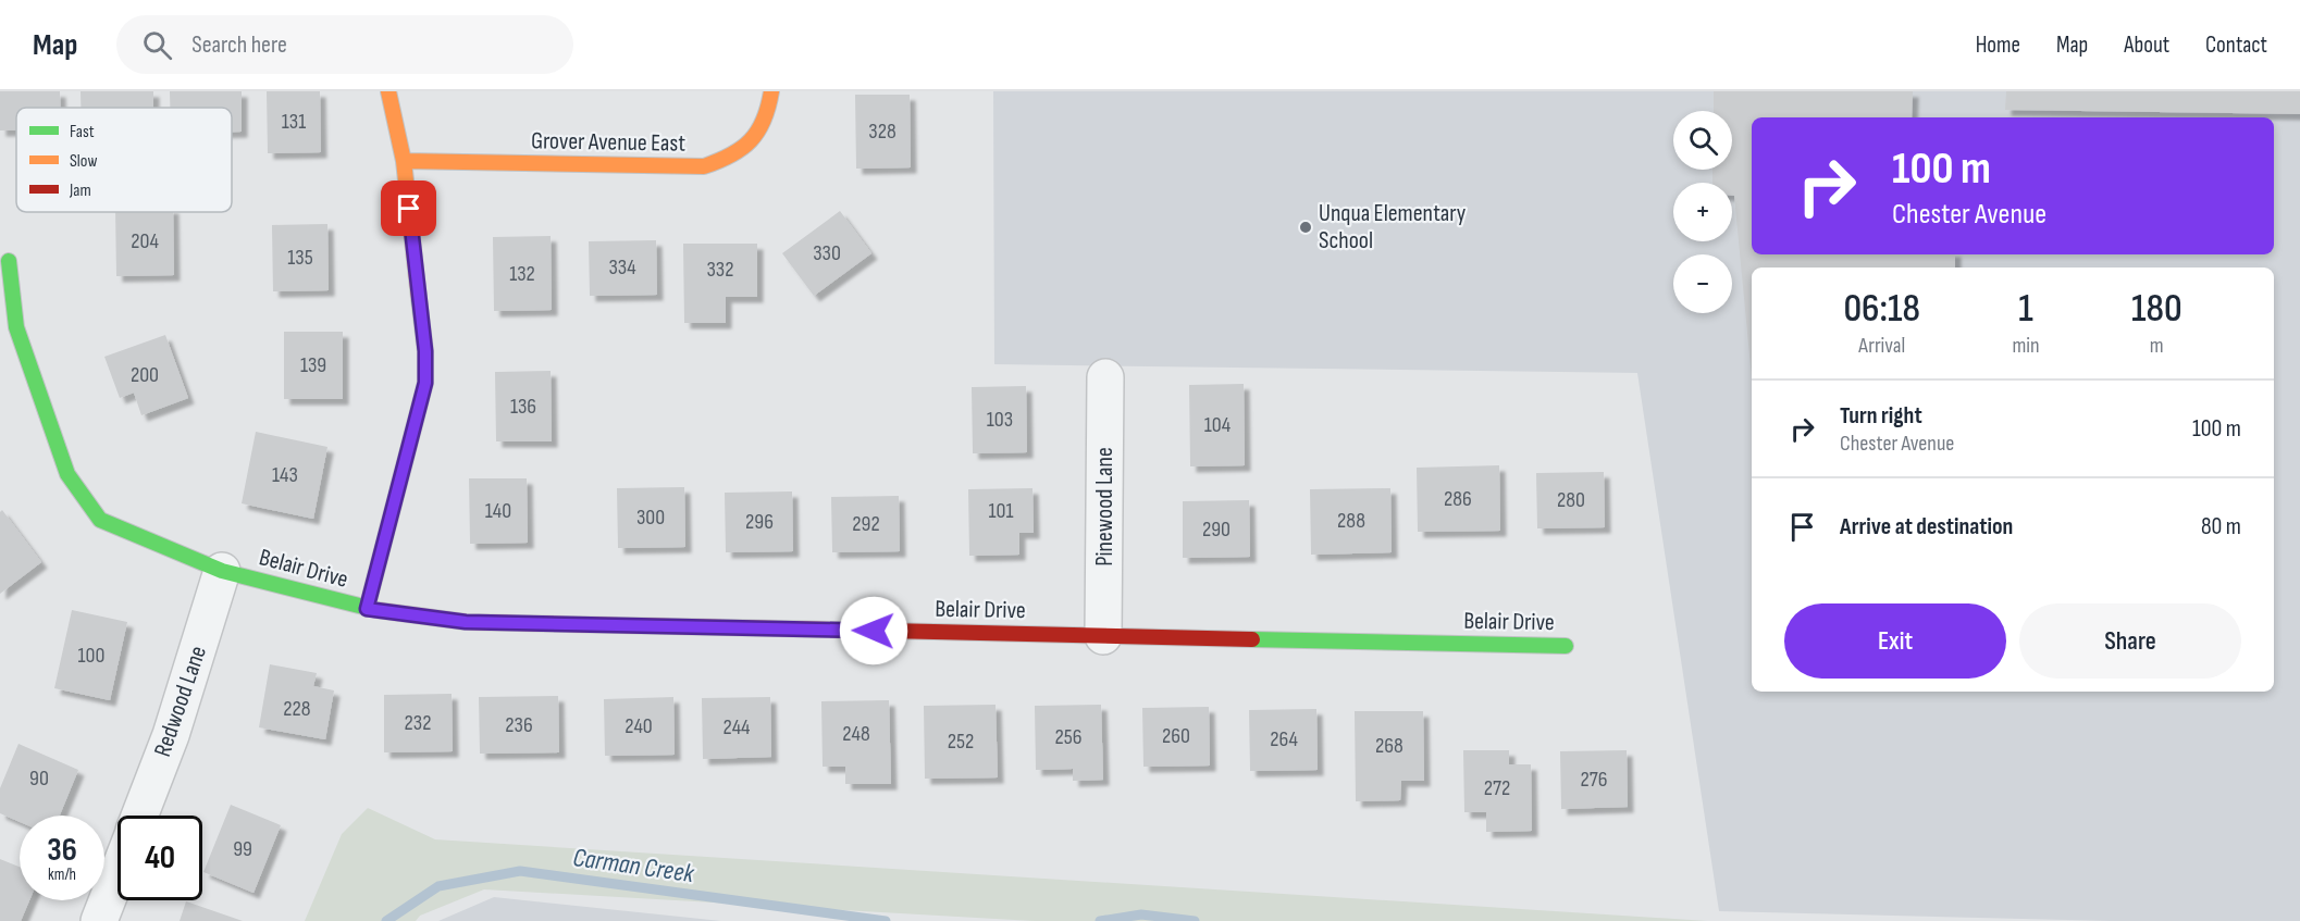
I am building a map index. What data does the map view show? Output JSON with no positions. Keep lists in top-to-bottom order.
{
  "streets": {
    "street": [
      "Grover Avenue East",
      "Pinewood Lane",
      "Belair Drive",
      "Redwood Lane"
    ]
  },
  "crossings": [
    ["Pinewood Lane", "Belair Drive"],
    ["Belair Drive", "Redwood Lane"]
  ],
  "water": ["Carman Creek"],
  "places": ["Unqua Elementary School"],
  "house_numbers": [
    "131",
    "328",
    "204",
    "330",
    "135",
    "334",
    "332",
    "132",
    "139",
    "200",
    "136",
    "103",
    "104",
    "143",
    "286",
    "280",
    "140",
    "101",
    "300",
    "288",
    "296",
    "292",
    "290",
    "100",
    "228",
    "232",
    "236",
    "240",
    "244",
    "248",
    "260",
    "256",
    "264",
    "252",
    "268",
    "90",
    "276",
    "272",
    "99"
  ],
  "legend": ["Fast", "Slow", "Jam"],
  "page": {
    "header": "Map",
    "search": "Search here",
    "nav": [
      "Home",
      "Map",
      "About",
      "Contact"
    ],
    "map_buttons": ["+", "−"],
    "turn": ["100 m", "Chester Avenue"],
    "eta": [
      "06:18",
      "Arrival",
      "1",
      "min",
      "180",
      "m"
    ],
    "list": [
      {
        "name": "Turn right",
        "note": "Chester Avenue",
        "value": "100 m"
      },
      {
        "name": "Arrive at destination",
        "value": "80 m"
      }
    ],
    "buttons": ["Exit", "Share"],
    "speed": "36 km/h",
    "limit": "40"
  }
}
